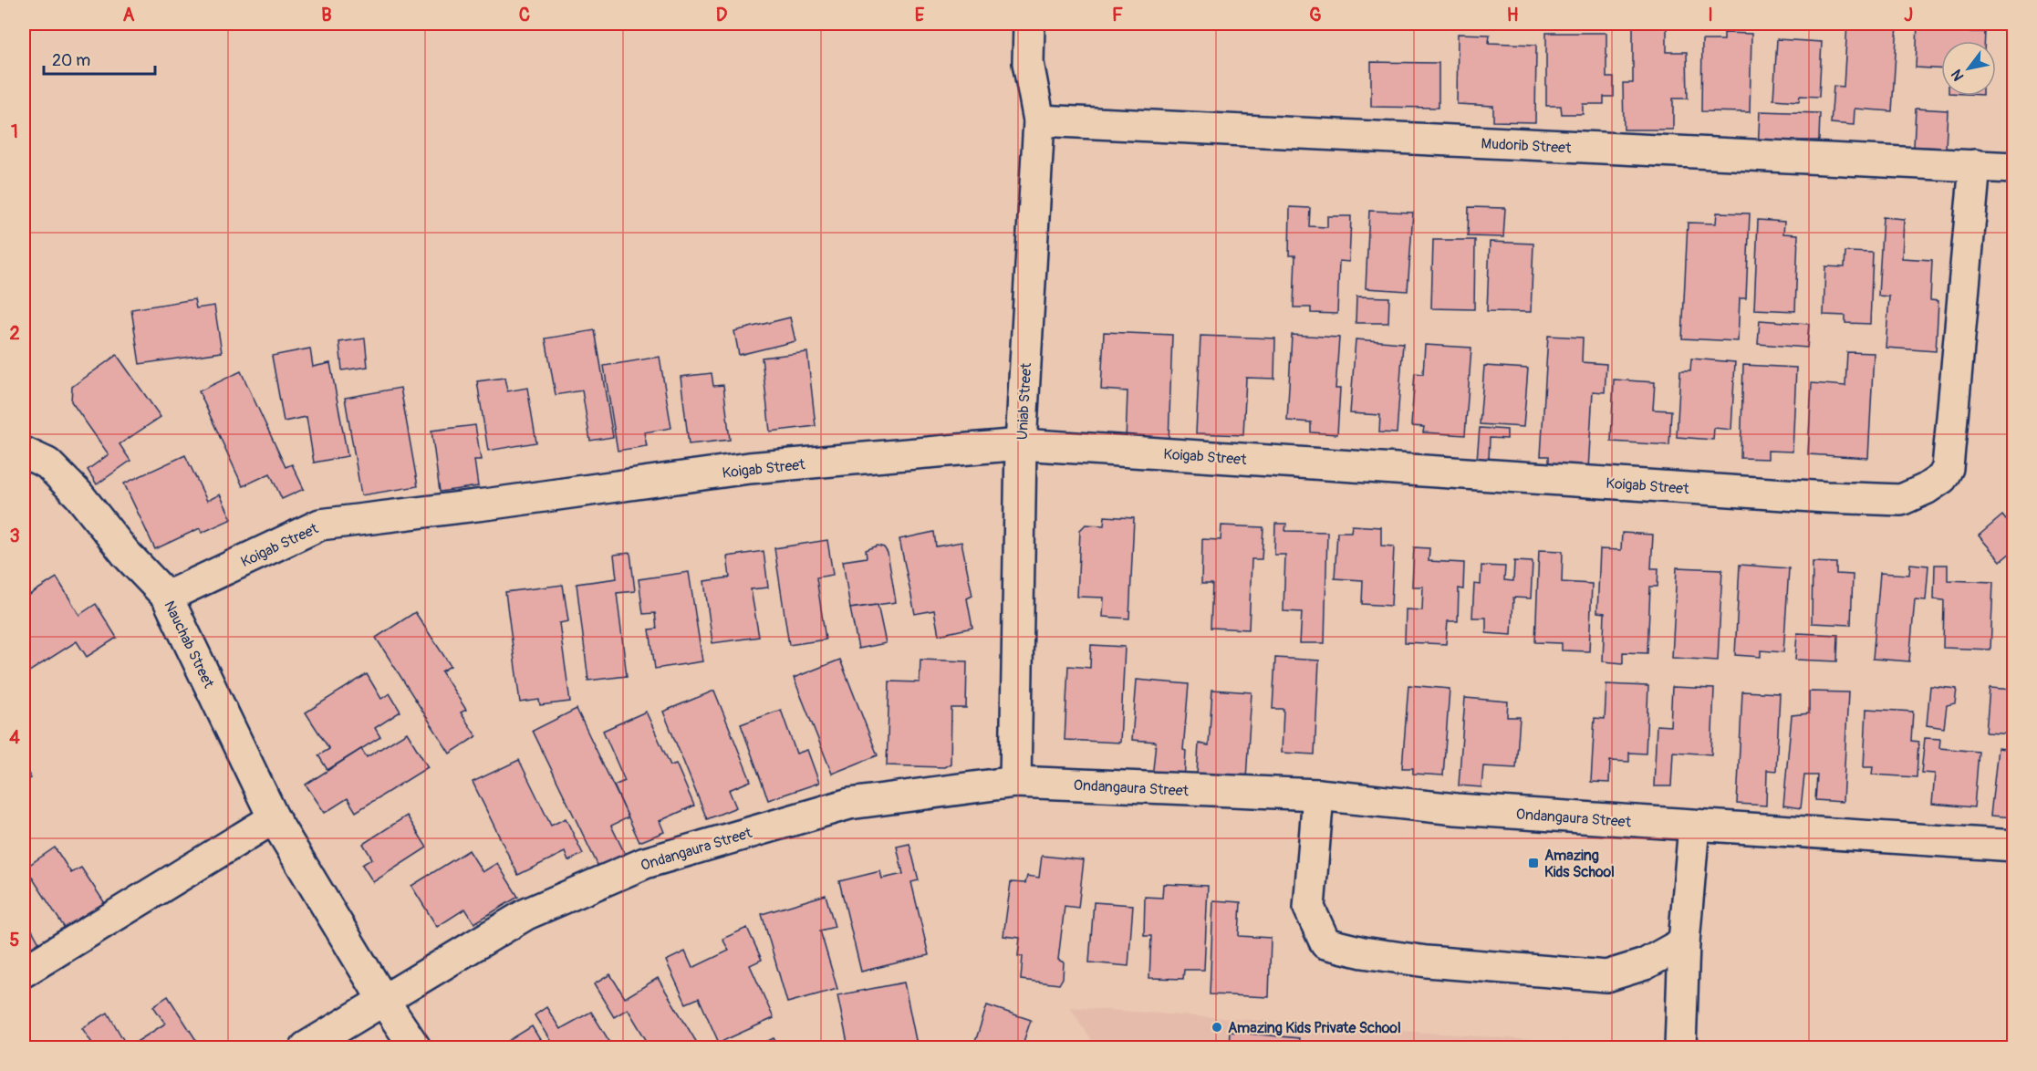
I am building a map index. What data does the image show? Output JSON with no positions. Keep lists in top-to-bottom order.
{
  "streets": {
    "street": [
      "Mudorib Street",
      "Uniab Street",
      "Koigab Street",
      "Nauchab Street",
      "Ondangaura Street"
    ]
  },
  "crossings": [
    ["Mudorib Street", "Uniab Street"],
    ["Mudorib Street", "Koigab Street"],
    ["Uniab Street", "Koigab Street"],
    ["Uniab Street", "Ondangaura Street"],
    ["Koigab Street", "Nauchab Street"],
    ["Nauchab Street", "Ondangaura Street"]
  ],
  "places": {
    "transit": ["Amazing Kids School"],
    "other": ["Amazing Kids Private School"]
  },
  "scale_bar": "20 m",
  "north": "bottom left",
  "grid": {
    "columns": [
      "A",
      "B",
      "C",
      "D",
      "E",
      "F",
      "G",
      "H",
      "I",
      "J"
    ],
    "rows": [
      "1",
      "2",
      "3",
      "4",
      "5"
    ]
  }
}
